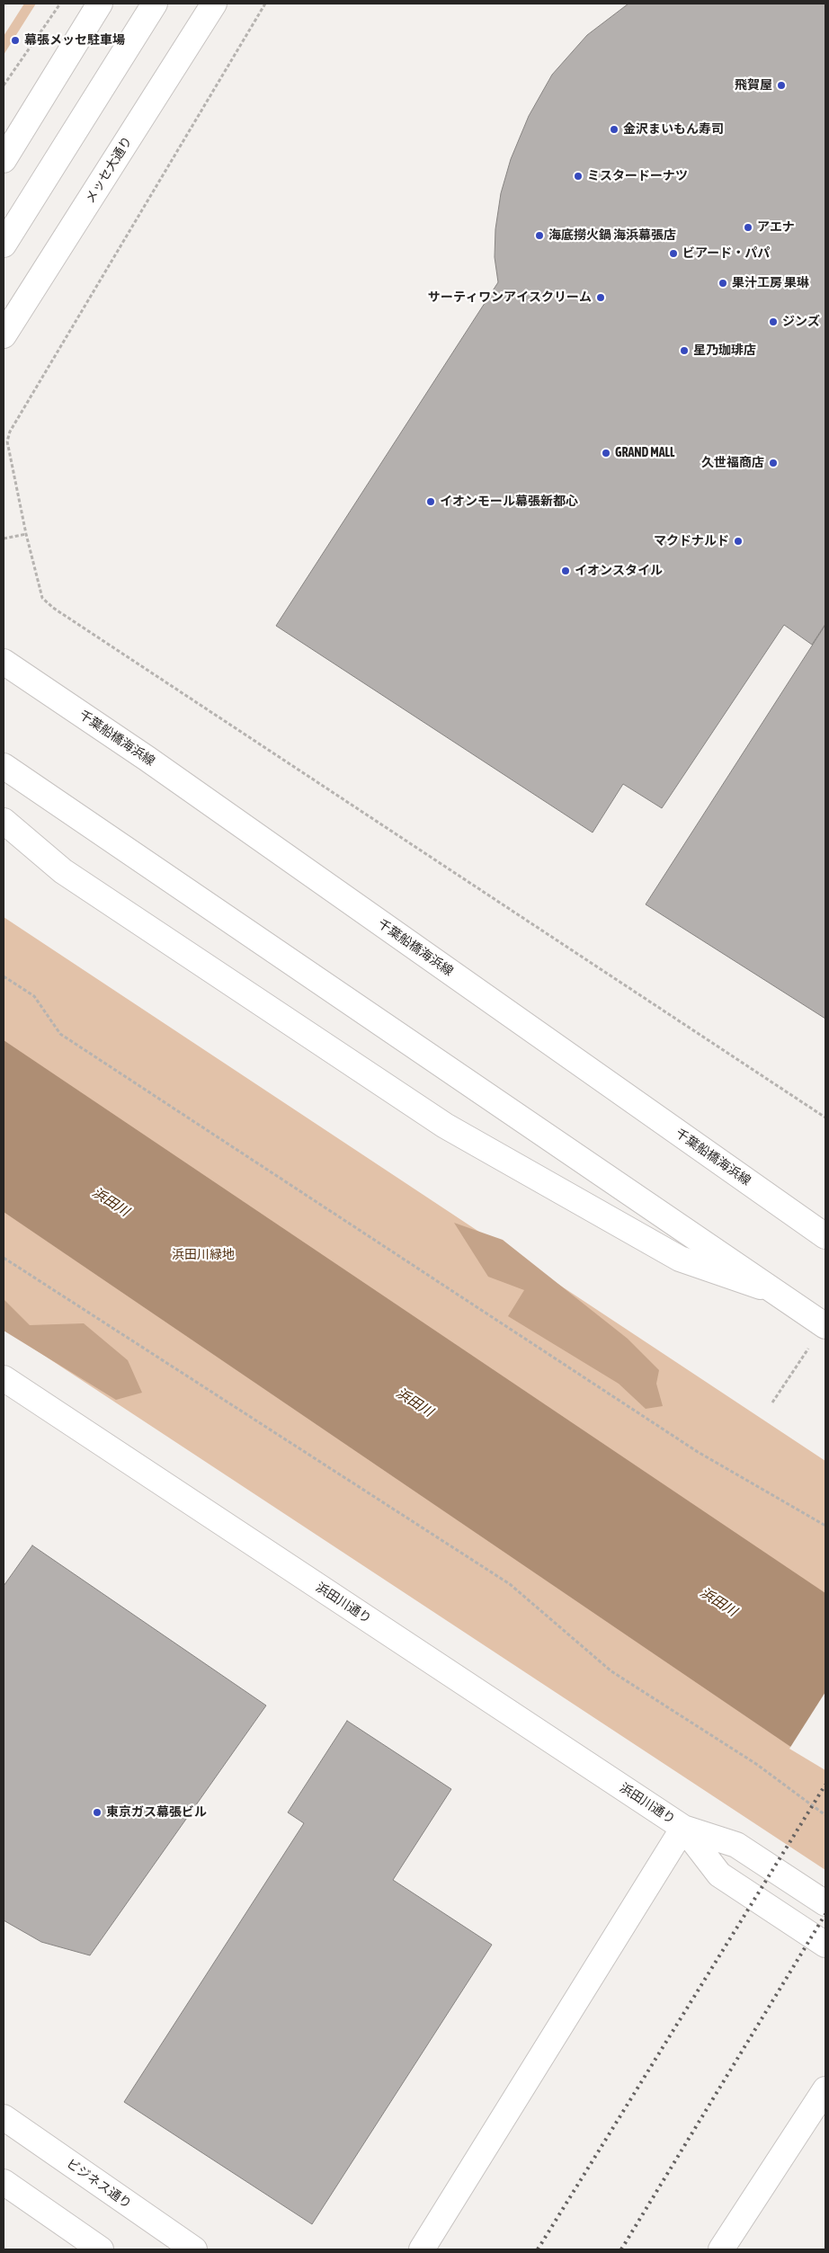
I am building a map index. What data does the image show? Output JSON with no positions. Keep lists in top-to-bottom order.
{
  "streets": {
    "street": [
      "メッセ大通り",
      "千葉船橋海浜線",
      "浜田川通り",
      "ビジネス通り"
    ]
  },
  "water": ["浜田川"],
  "parks": ["浜田川緑地"],
  "places": [
    "幕張メッセ駐車場",
    "飛賀屋",
    "金沢まいもん寿司",
    "ミスタードーナツ",
    "アエナ",
    "海底撈火鍋 海浜幕張店",
    "ビアード・パパ",
    "果汁工房 果琳",
    "サーティワンアイスクリーム",
    "ジンズ",
    "星乃珈琲店",
    "GRAND MALL",
    "久世福商店",
    "イオンモール幕張新都心",
    "マクドナルド",
    "イオンスタイル",
    "東京ガス幕張ビル"
  ]
}
